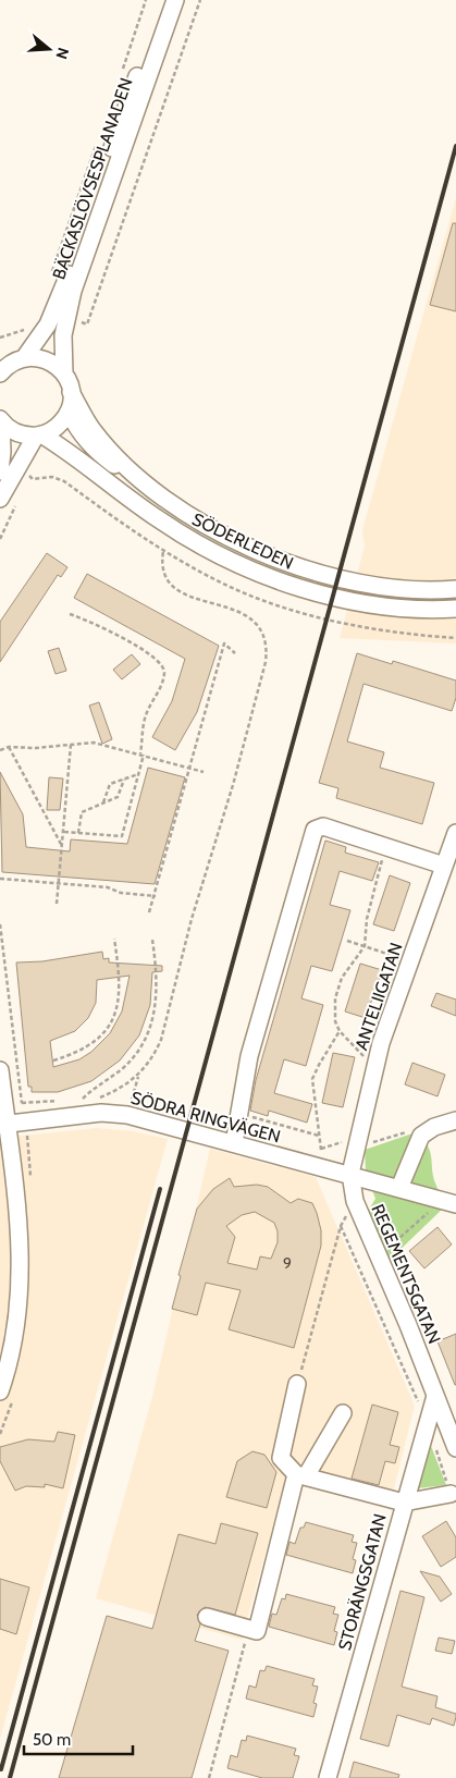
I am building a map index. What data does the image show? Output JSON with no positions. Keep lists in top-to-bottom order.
{
  "streets": {
    "street": [
      "BÄCKASLÖVSESPLANADEN",
      "SÖDERLEDEN",
      "ANTELIIGATAN",
      "SÖDRA RINGVÄGEN",
      "REGEMENTSGATAN",
      "STORÄNGSGATAN"
    ]
  },
  "crossings": [
    ["BÄCKASLÖVSESPLANADEN", "SÖDERLEDEN"],
    ["ANTELIIGATAN", "SÖDRA RINGVÄGEN"],
    ["ANTELIIGATAN", "REGEMENTSGATAN"],
    ["SÖDRA RINGVÄGEN", "REGEMENTSGATAN"],
    ["REGEMENTSGATAN", "STORÄNGSGATAN"]
  ],
  "house_numbers": ["9"],
  "scale_bar": "50 m",
  "north": "right"
}
